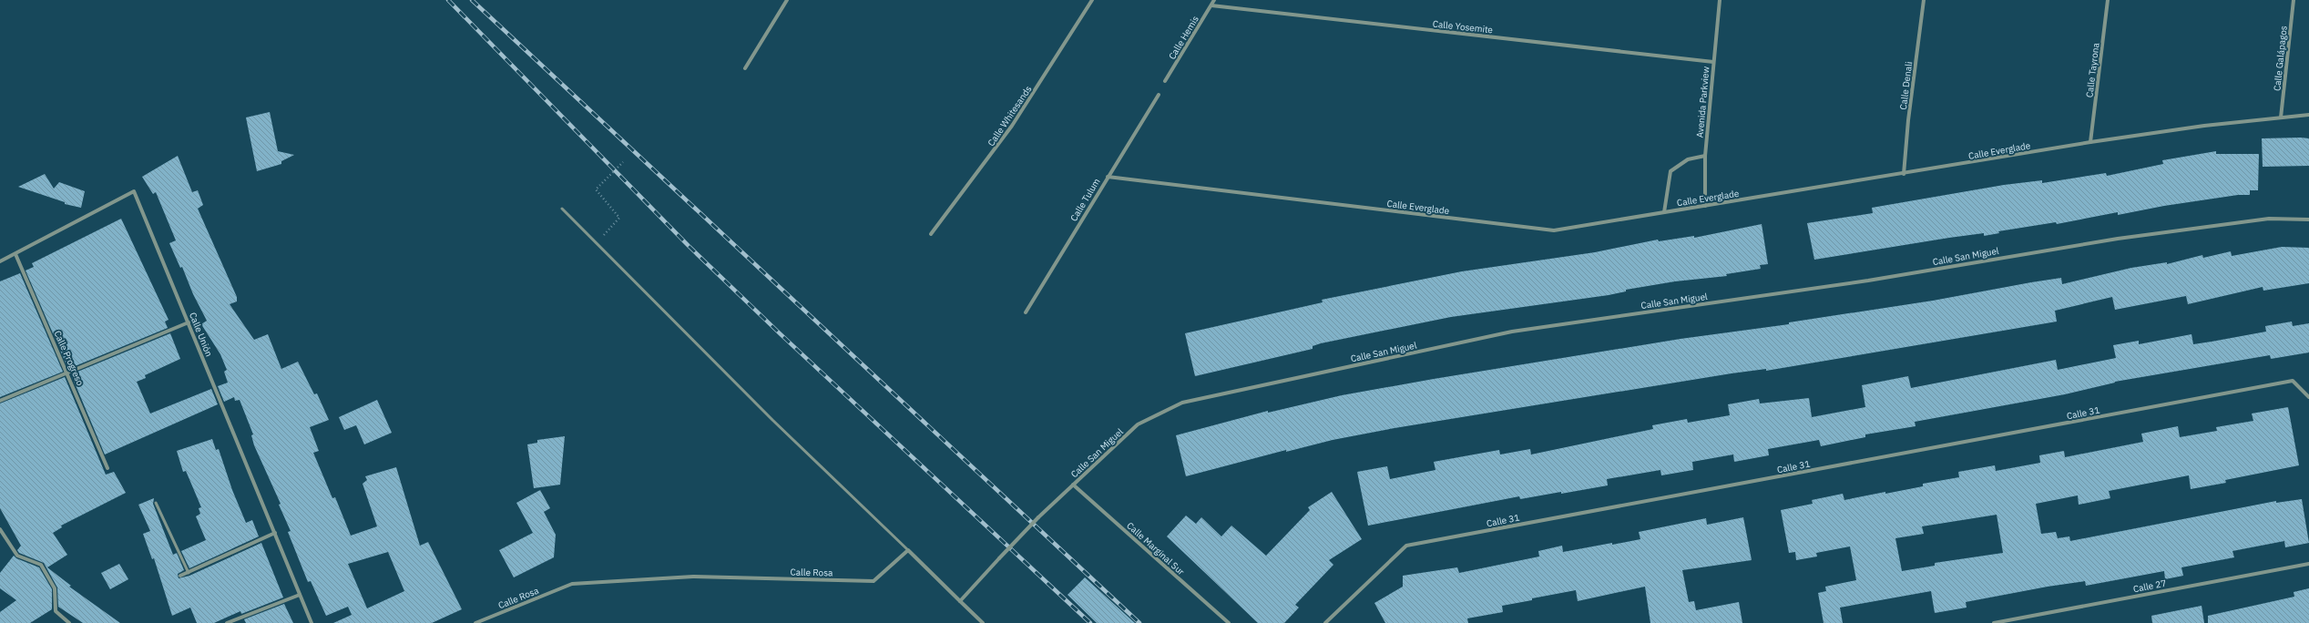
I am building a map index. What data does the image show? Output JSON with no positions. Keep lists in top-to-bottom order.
{
  "streets": {
    "street": [
      "Calle Yosemite",
      "Calle Hemis",
      "Calle Galápagos",
      "Calle Tayrona",
      "Calle Denali",
      "Avenida Parkview",
      "Calle Whitesands",
      "Calle Everglade",
      "Calle Tulum",
      "Calle San Miguel",
      "Calle Unión",
      "Calle Progreso",
      "Calle 31",
      "Calle Marginal Sur",
      "Calle Rosa",
      "Calle 27"
    ]
  },
  "crossings": [
    ["Calle Yosemite", "Calle Hemis"],
    ["Calle Yosemite", "Avenida Parkview"],
    ["Calle Galápagos", "Calle Everglade"],
    ["Calle Tayrona", "Calle Everglade"],
    ["Calle Denali", "Calle Everglade"],
    ["Avenida Parkview", "Calle Everglade"],
    ["Calle Everglade", "Calle Tulum"],
    ["Calle San Miguel", "Calle Marginal Sur"],
    ["Calle Unión", "Calle Progreso"]
  ]
}
